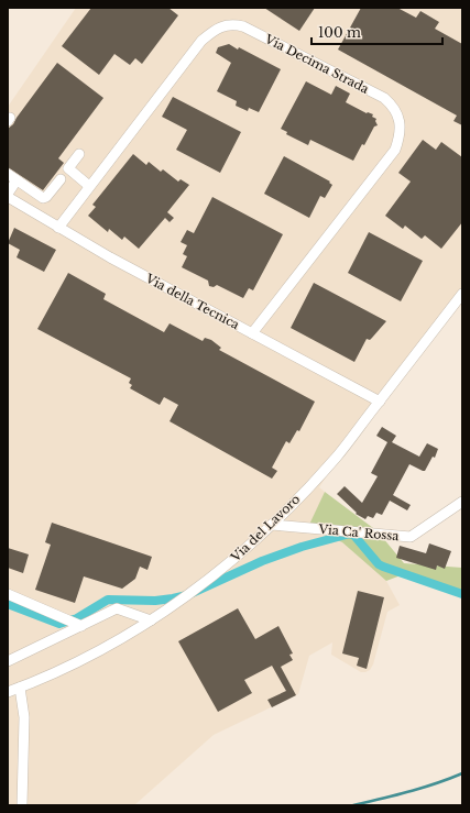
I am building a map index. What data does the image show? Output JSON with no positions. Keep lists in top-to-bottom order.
{
  "streets": {
    "street": [
      "Via Decima Strada",
      "Via della Tecnica",
      "Via del Lavoro",
      "Via Ca' Rossa"
    ]
  },
  "crossings": [
    ["Via Decima Strada", "Via della Tecnica"],
    ["Via della Tecnica", "Via del Lavoro"],
    ["Via del Lavoro", "Via Ca' Rossa"]
  ],
  "scale_bar": "100 m"
}
